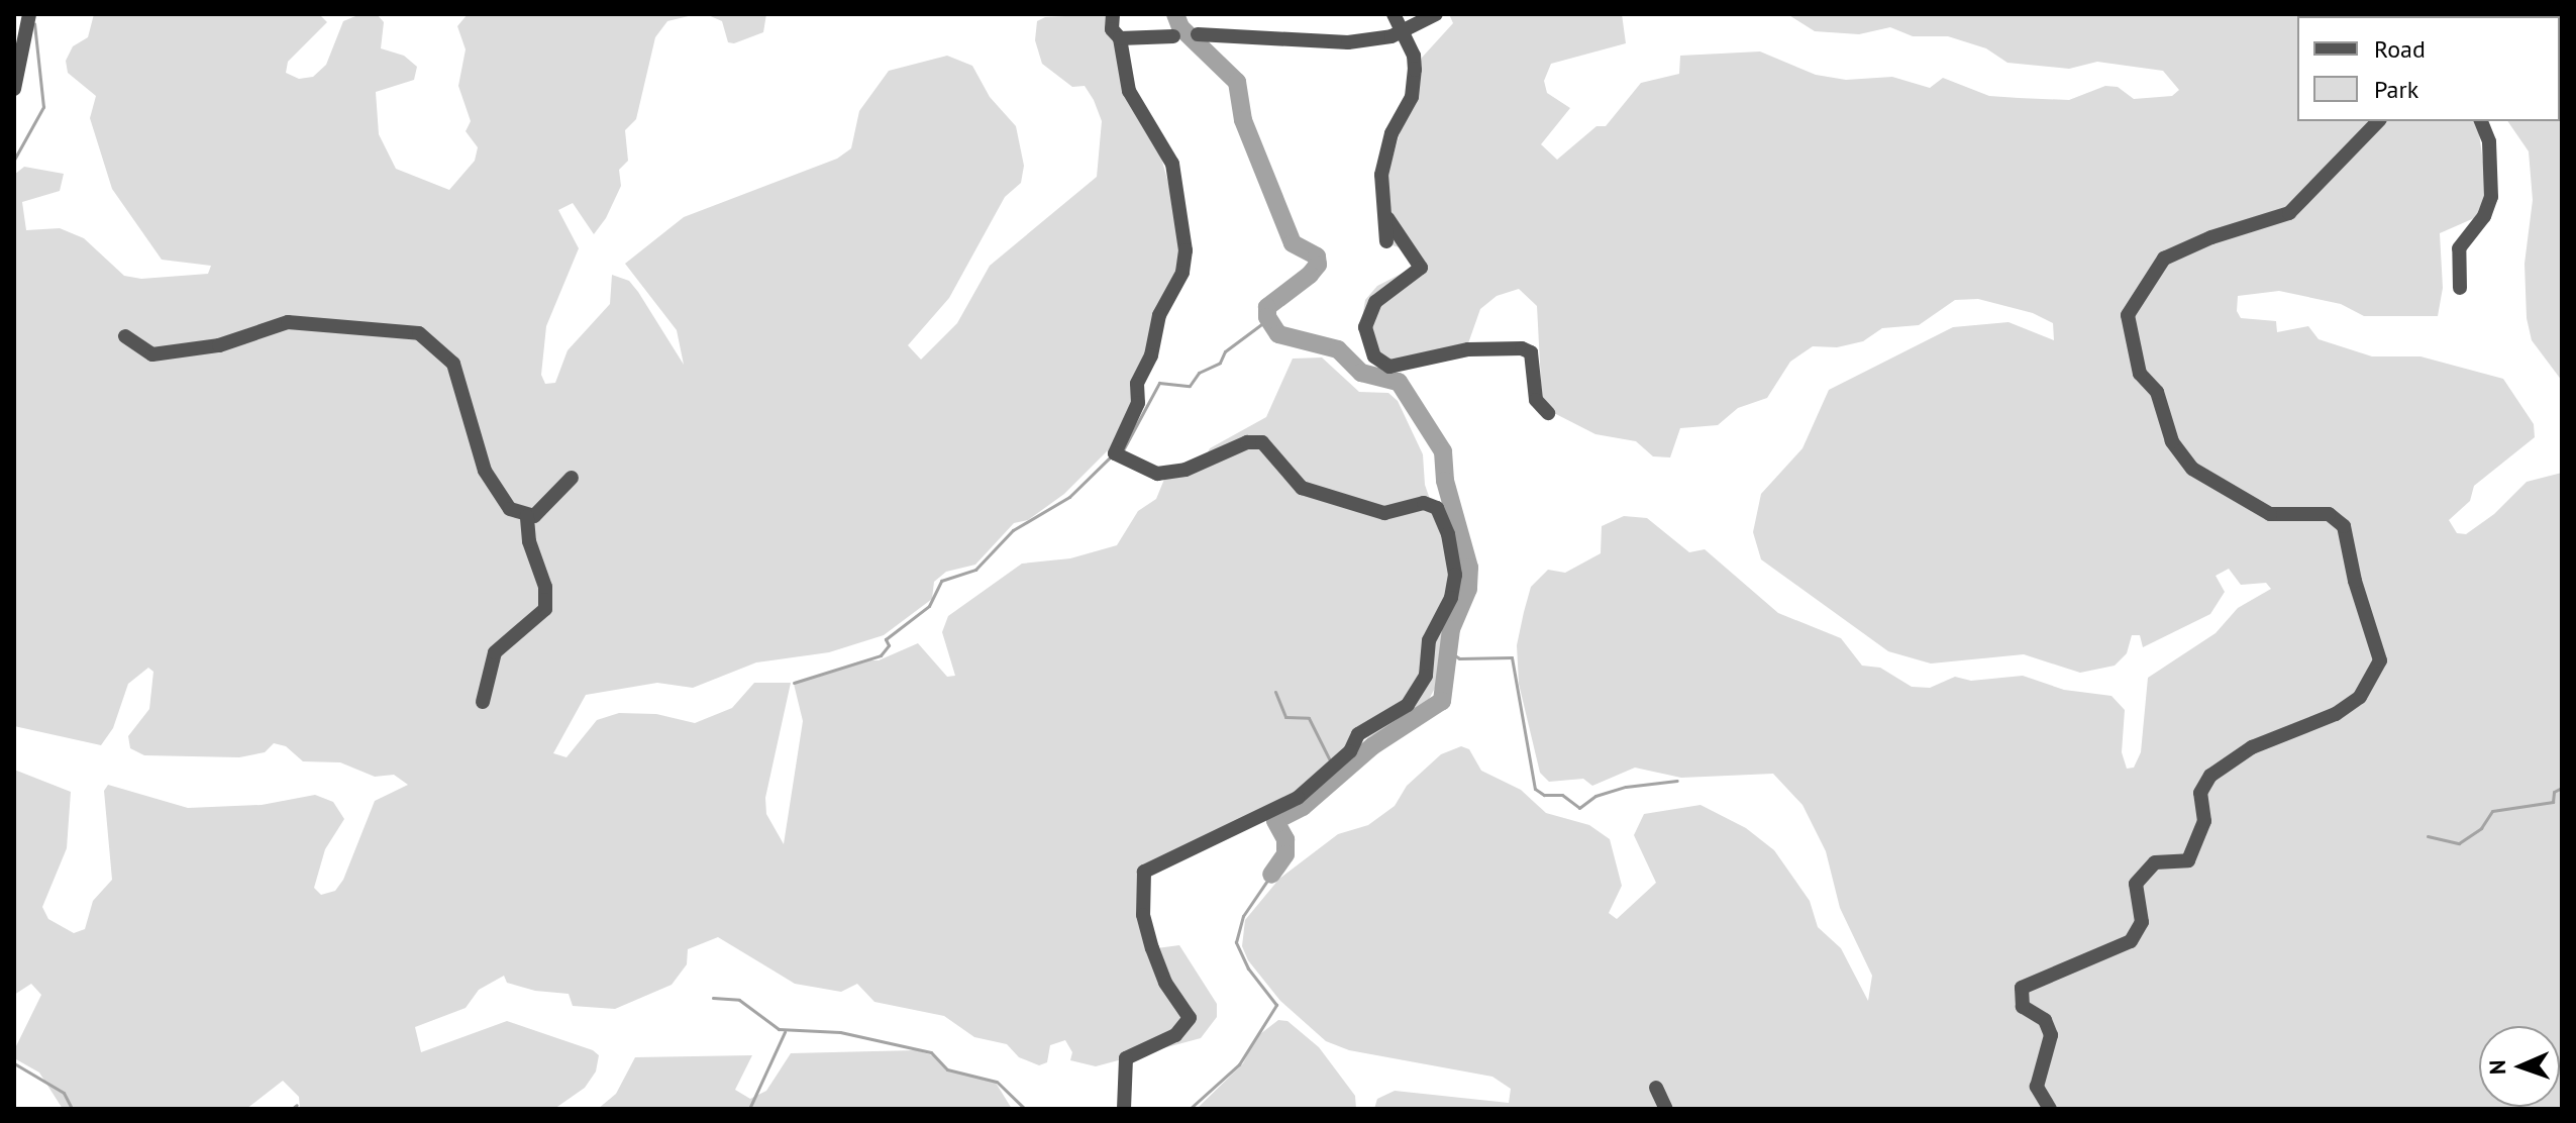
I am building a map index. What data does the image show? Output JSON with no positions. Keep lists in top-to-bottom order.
{
  "legend": ["Road", "Park"],
  "north": "left"
}
